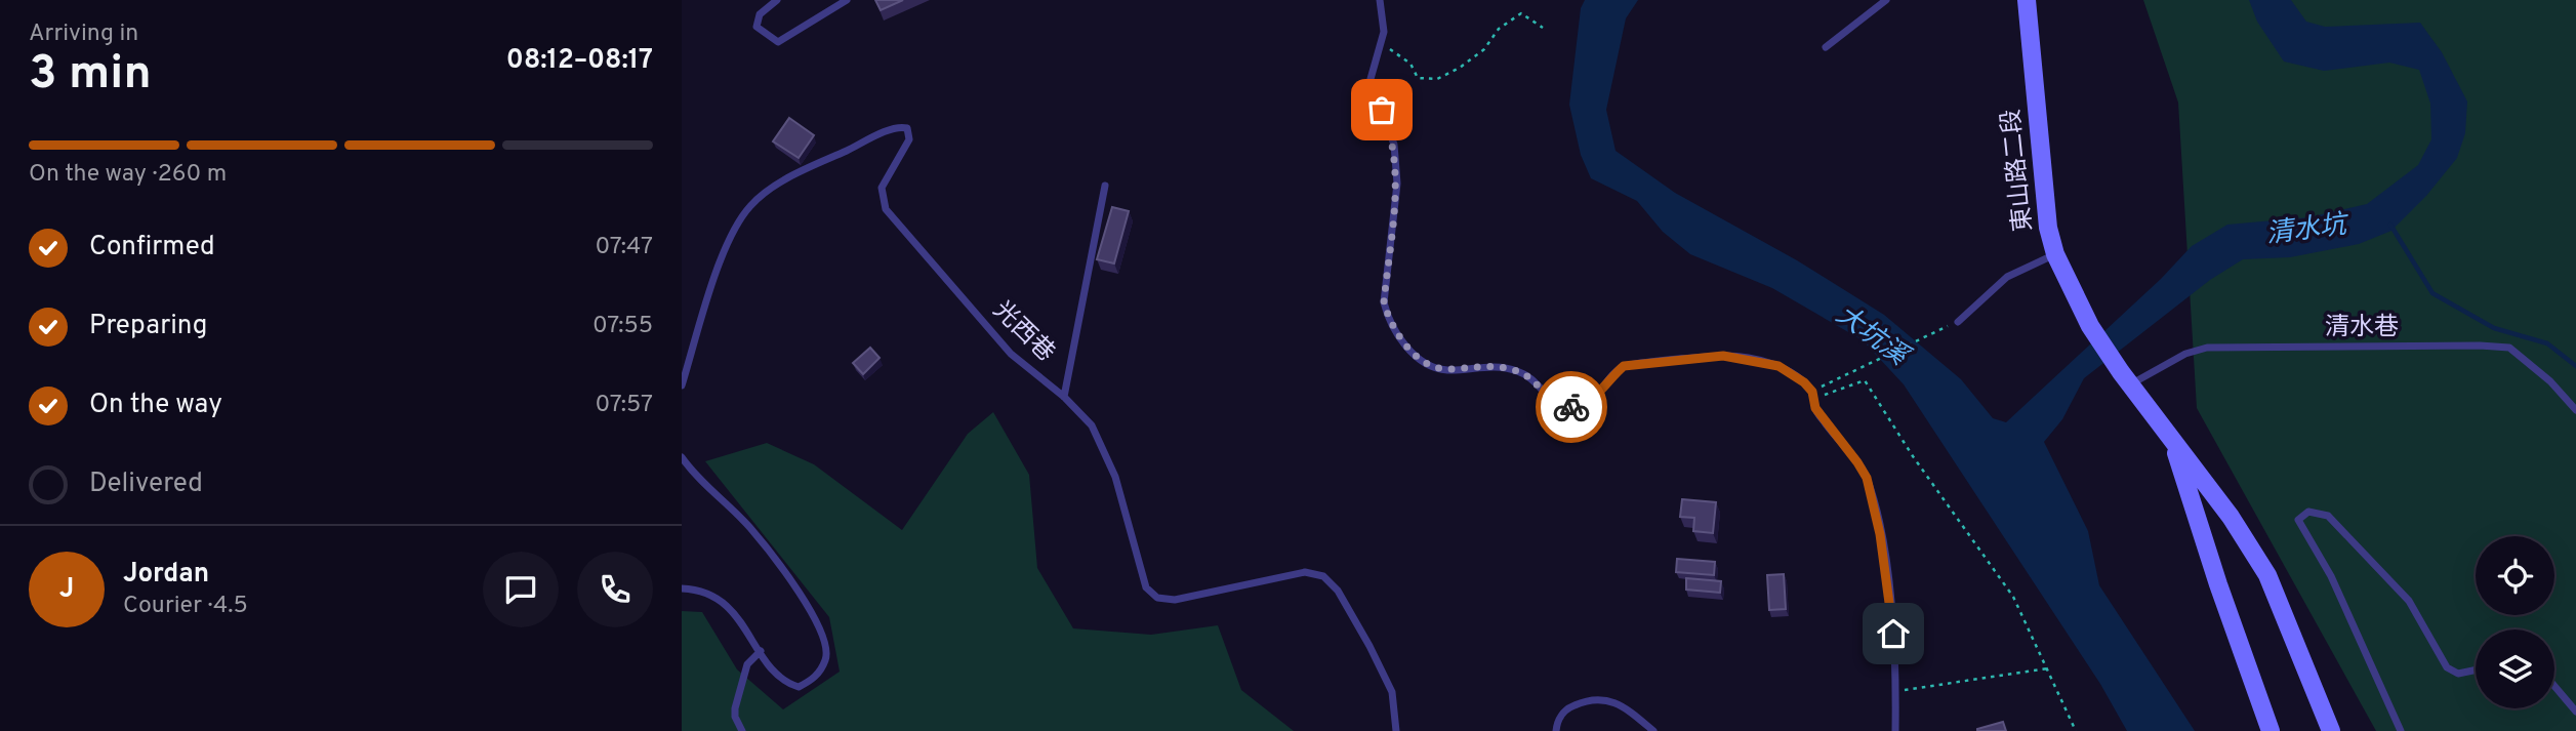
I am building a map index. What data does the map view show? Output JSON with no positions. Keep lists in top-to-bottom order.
{
  "streets": {
    "main road": ["東山路二段"],
    "lane": ["清水巷", "光西巷"]
  },
  "crossings": [
    ["東山路二段", "清水巷"]
  ],
  "water": ["清水坑", "大坑溪"],
  "page": {
    "heading": ["3 min", "Arriving in", "08:12–08:17"],
    "panel": ["Jordan", "Courier · 4.5"],
    "bar": "On the way · 260 m",
    "list": [
      ["Confirmed", "07:47"],
      ["Preparing", "07:55"],
      ["On the way", "07:57"],
      "Delivered"
    ],
    "round": "J"
  }
}
